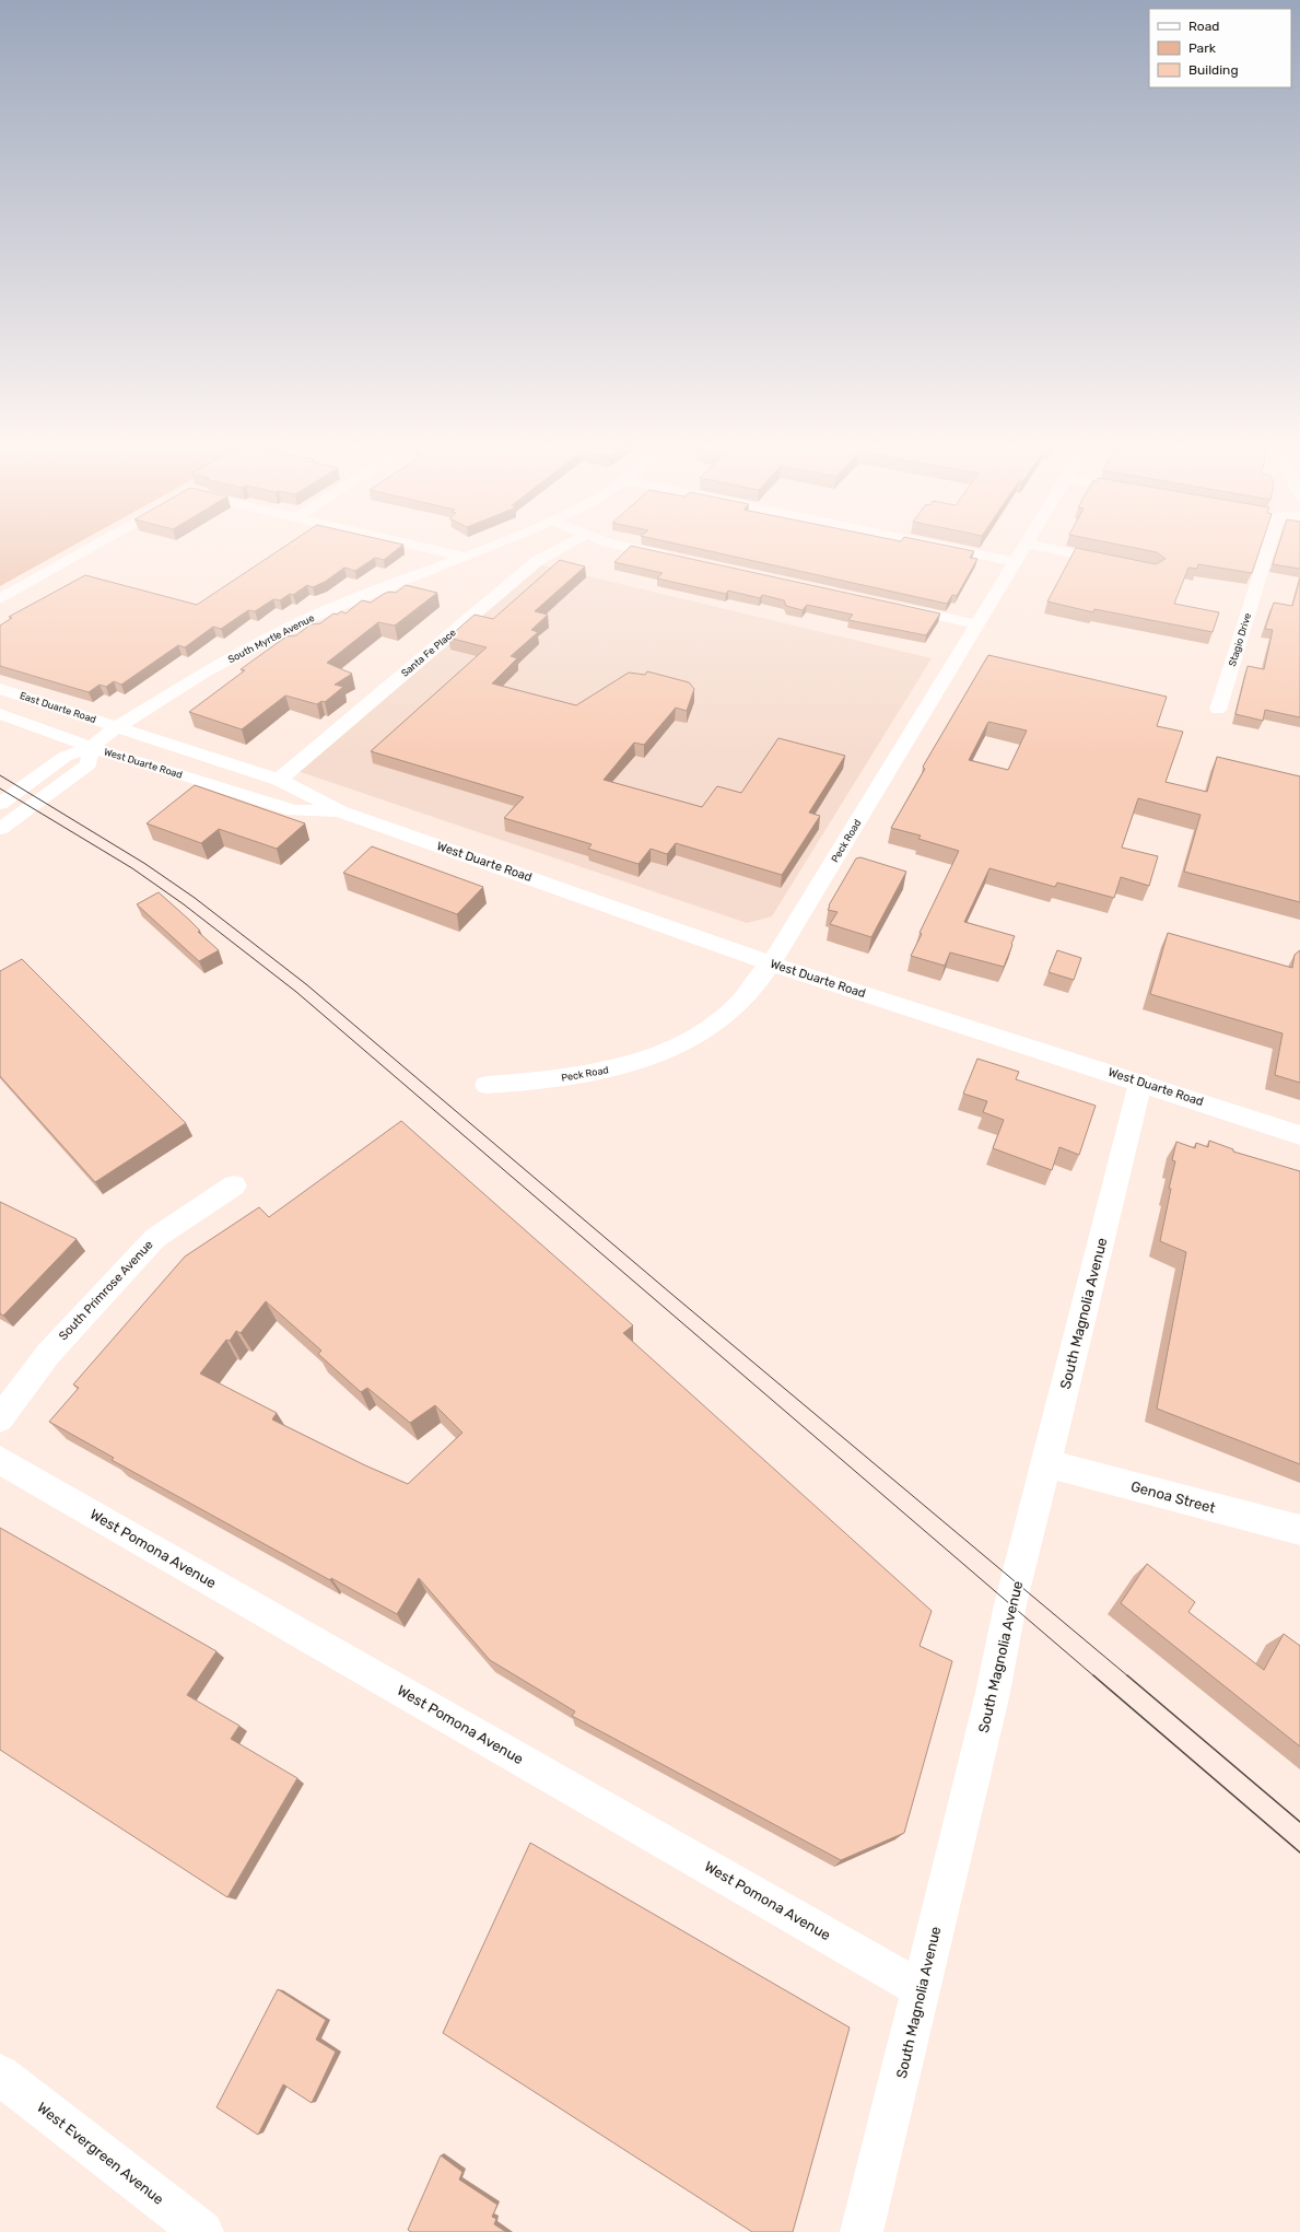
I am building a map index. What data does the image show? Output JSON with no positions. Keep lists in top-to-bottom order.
{
  "streets": {
    "street": [
      "South Myrtle Avenue",
      "Stagio Drive",
      "Santa Fe Place",
      "East Duarte Road",
      "West Duarte Road",
      "Peck Road",
      "South Primrose Avenue",
      "South Magnolia Avenue",
      "Genoa Street",
      "West Pomona Avenue",
      "West Evergreen Avenue"
    ]
  },
  "crossings": [
    ["South Myrtle Avenue", "East Duarte Road"],
    ["South Myrtle Avenue", "West Duarte Road"],
    ["Santa Fe Place", "West Duarte Road"],
    ["East Duarte Road", "West Duarte Road"],
    ["West Duarte Road", "Peck Road"],
    ["West Duarte Road", "South Magnolia Avenue"],
    ["South Magnolia Avenue", "Genoa Street"],
    ["South Magnolia Avenue", "West Pomona Avenue"]
  ],
  "legend": ["Road", "Park", "Building"]
}
